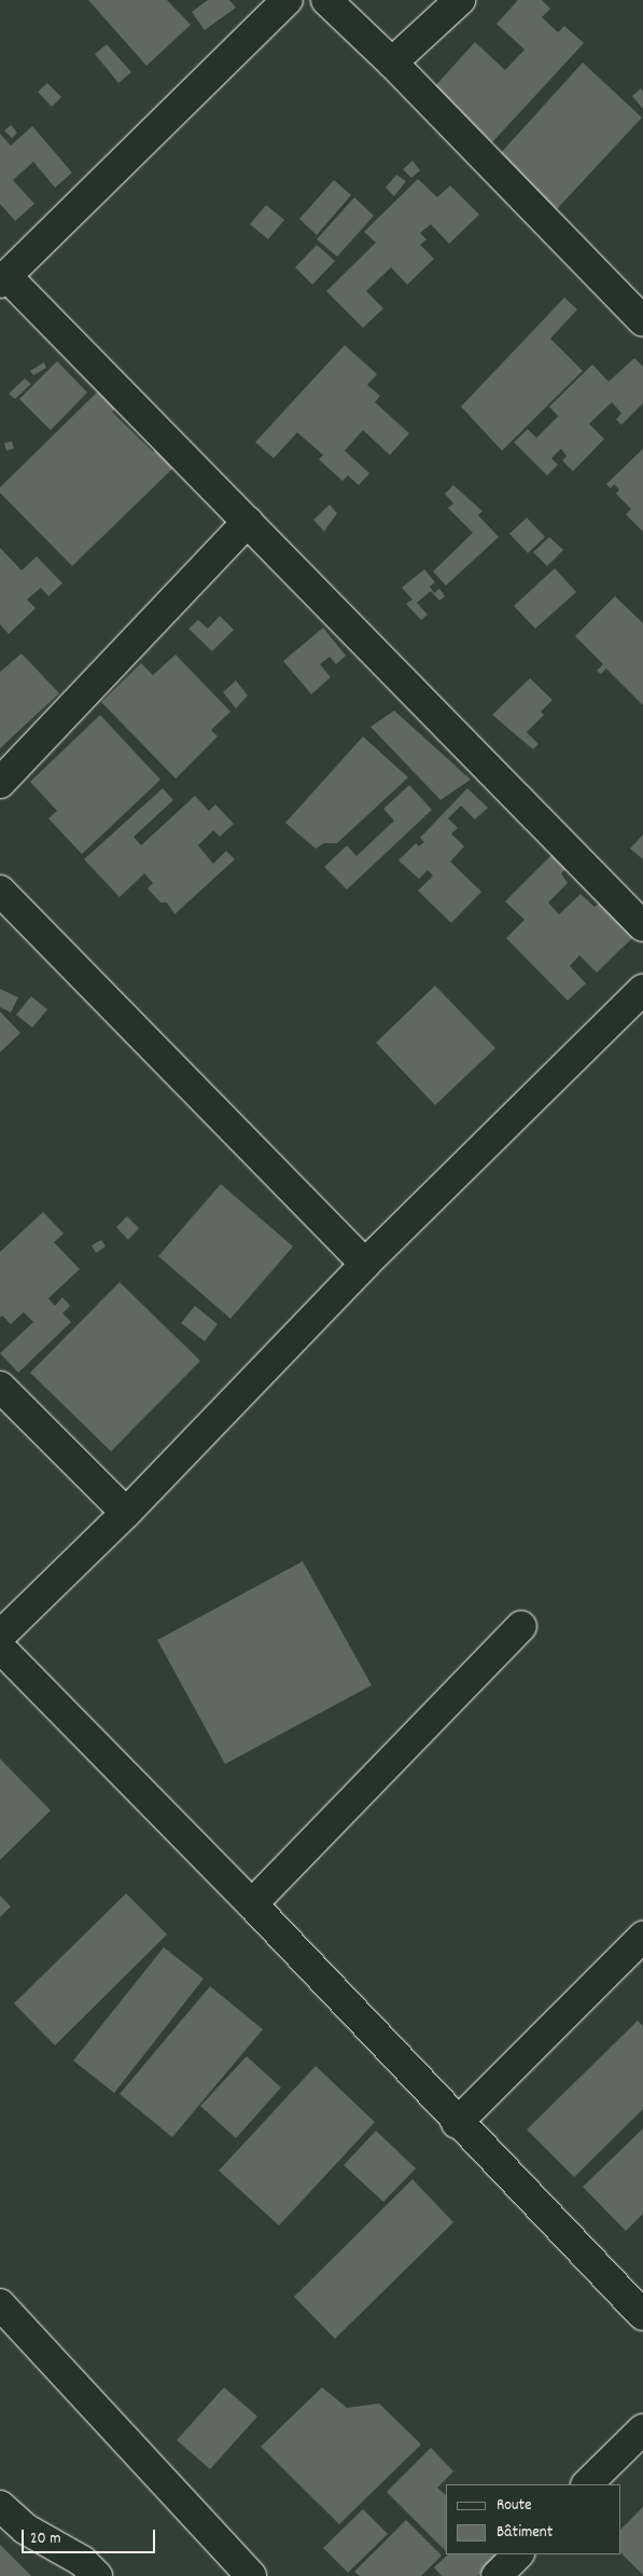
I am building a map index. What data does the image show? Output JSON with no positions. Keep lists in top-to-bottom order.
{
  "legend": ["Route", "Bâtiment"],
  "scale_bar": "20 m"
}
